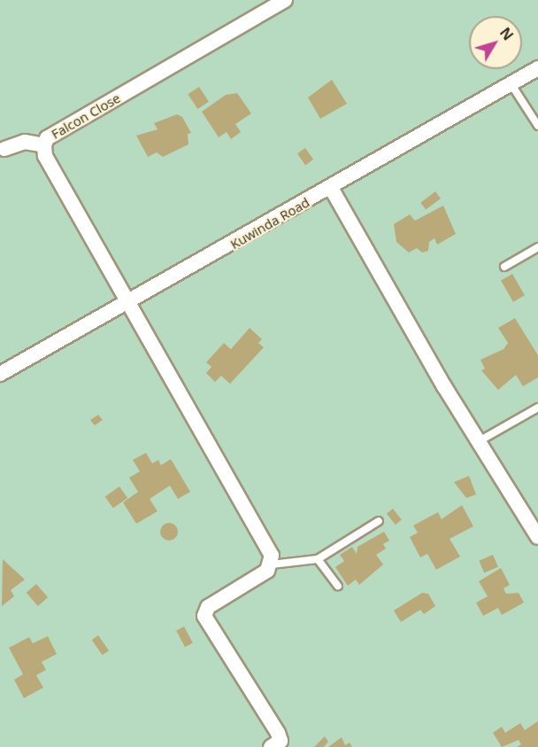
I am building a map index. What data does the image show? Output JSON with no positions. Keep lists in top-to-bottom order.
{
  "streets": {
    "street": ["Falcon Close", "Kuwinda Road"]
  },
  "crossings": [
    ["Falcon Close", "Kuwinda Road"]
  ],
  "north": "top right"
}
